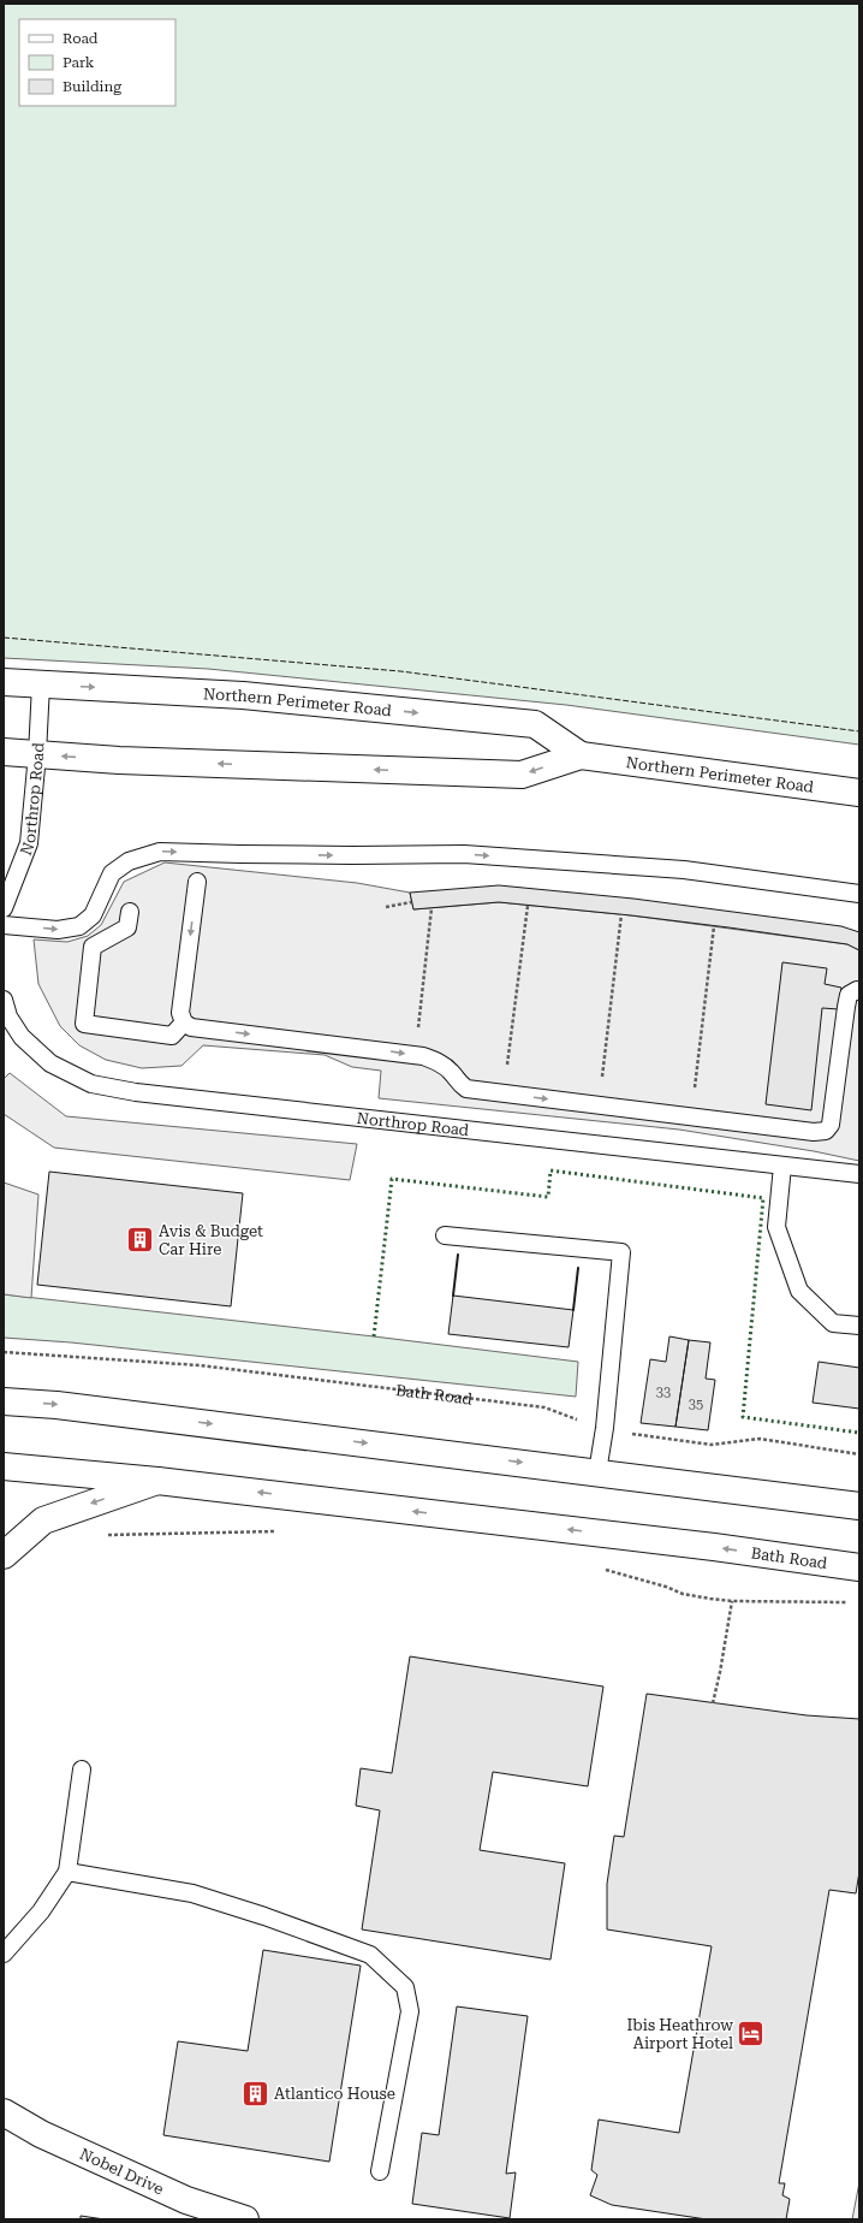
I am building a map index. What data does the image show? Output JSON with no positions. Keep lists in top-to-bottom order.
{
  "streets": {
    "main road": ["Northern Perimeter Road", "Bath Road", "Nobel Drive"],
    "lane": ["Northrop Road"]
  },
  "crossings": [
    ["Northern Perimeter Road", "Northrop Road"]
  ],
  "places": {
    "building": ["Avis & Budget Car Hire", "Atlantico House"],
    "hotel": ["Ibis Heathrow Airport Hotel"]
  },
  "house_numbers": ["33", "35"],
  "legend": ["Road", "Park", "Building"]
}
